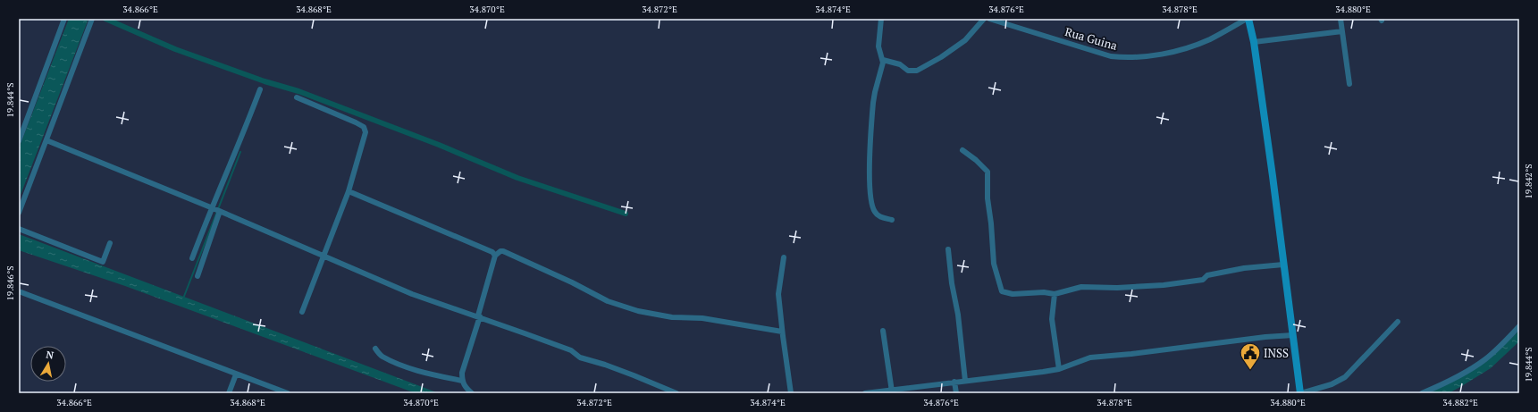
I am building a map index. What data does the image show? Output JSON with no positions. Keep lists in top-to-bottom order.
{
  "streets": {
    "street": ["Rua Guina"]
  },
  "places": {
    "public building": ["INSS"]
  },
  "north": "top",
  "coordinates": [
    "34.866°E",
    "34.868°E",
    "34.870°E",
    "34.872°E",
    "34.874°E",
    "34.876°E",
    "34.878°E",
    "34.880°E",
    "19.844°S",
    "19.842°S",
    "19.846°S",
    "34.882°E"
  ]
}
